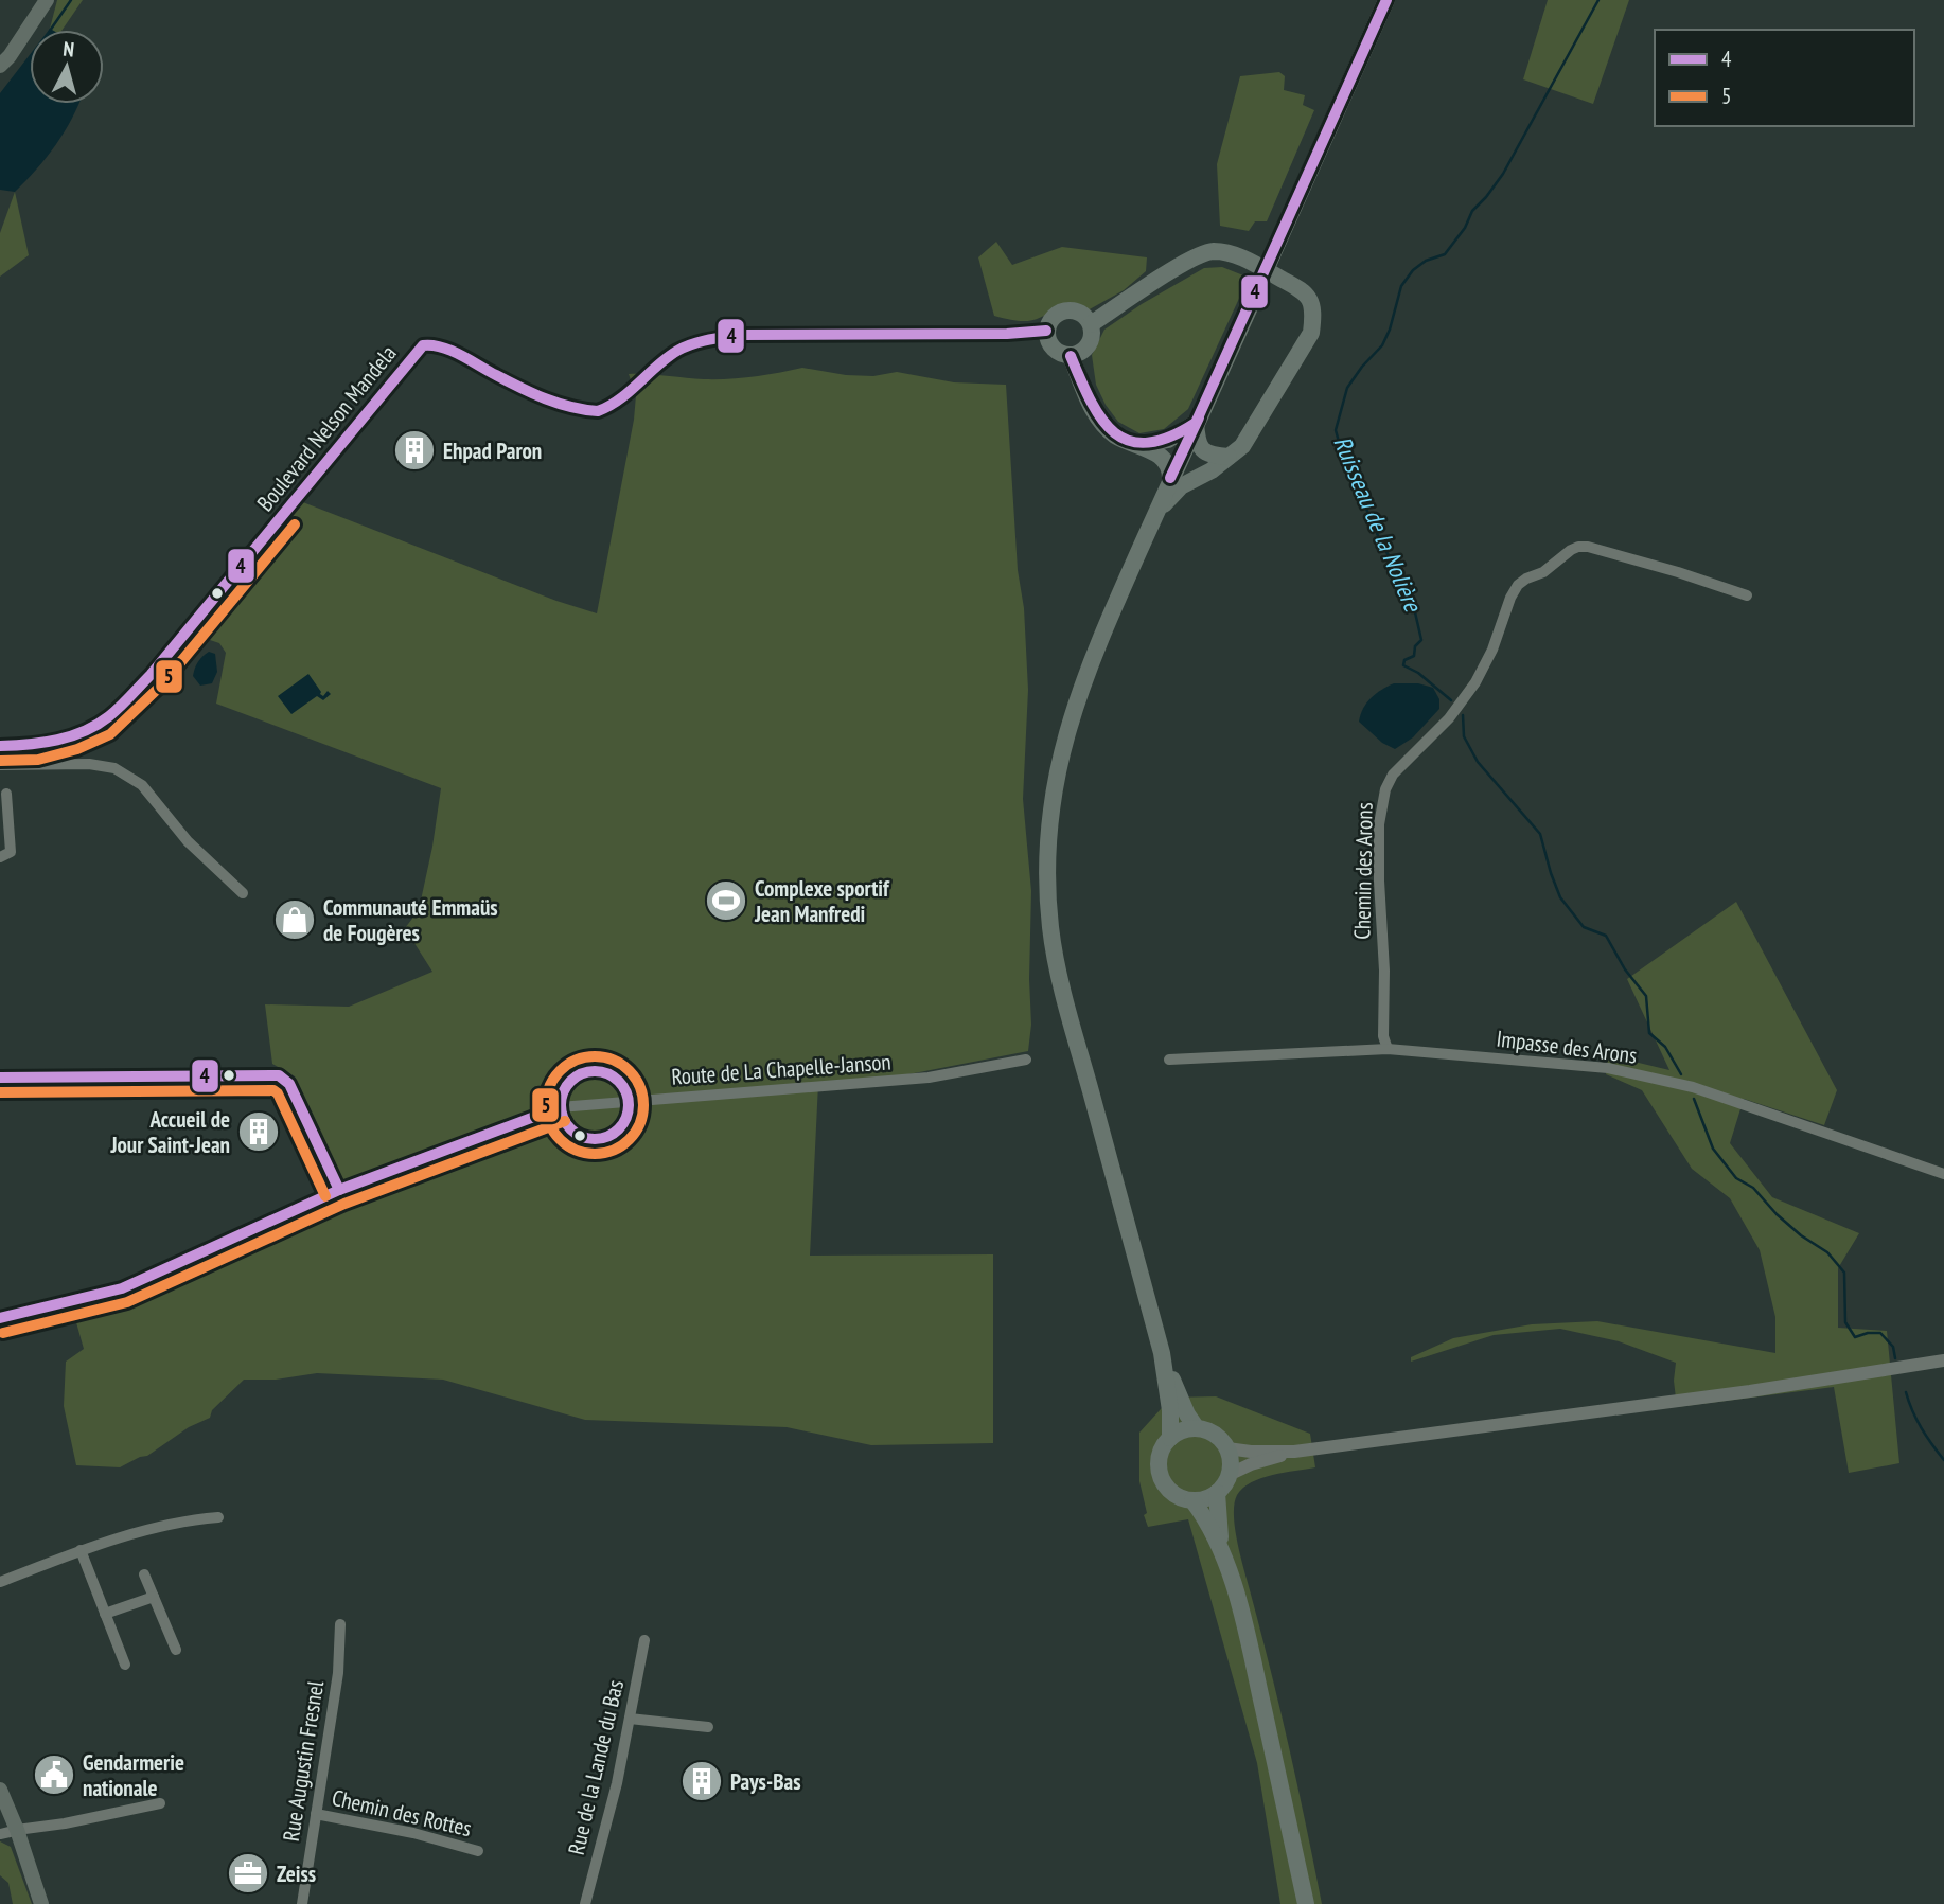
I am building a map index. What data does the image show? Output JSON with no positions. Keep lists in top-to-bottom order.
{
  "streets": {
    "street": [
      "Boulevard Nelson Mandela",
      "Chemin des Arons",
      "Impasse des Arons",
      "Route de La Chapelle-Janson",
      "Rue Augustin Fresnel",
      "Rue de la Lande du Bas",
      "Chemin des Rottes"
    ]
  },
  "crossings": [
    ["Chemin des Arons", "Impasse des Arons"],
    ["Rue Augustin Fresnel", "Chemin des Rottes"]
  ],
  "water": ["Ruisseau de la Nolière"],
  "places": {
    "building": ["Ehpad Paron", "Accueil de Jour Saint-Jean", "Pays-Bas"],
    "sports": ["Complexe sportif Jean Manfredi"],
    "shop": ["Communauté Emmaüs de Fougères"],
    "public building": ["Gendarmerie nationale"],
    "office": ["Zeiss"]
  },
  "lines": ["transit line 4", "transit line 5"],
  "legend": ["4", "5"],
  "north": "top"
}
